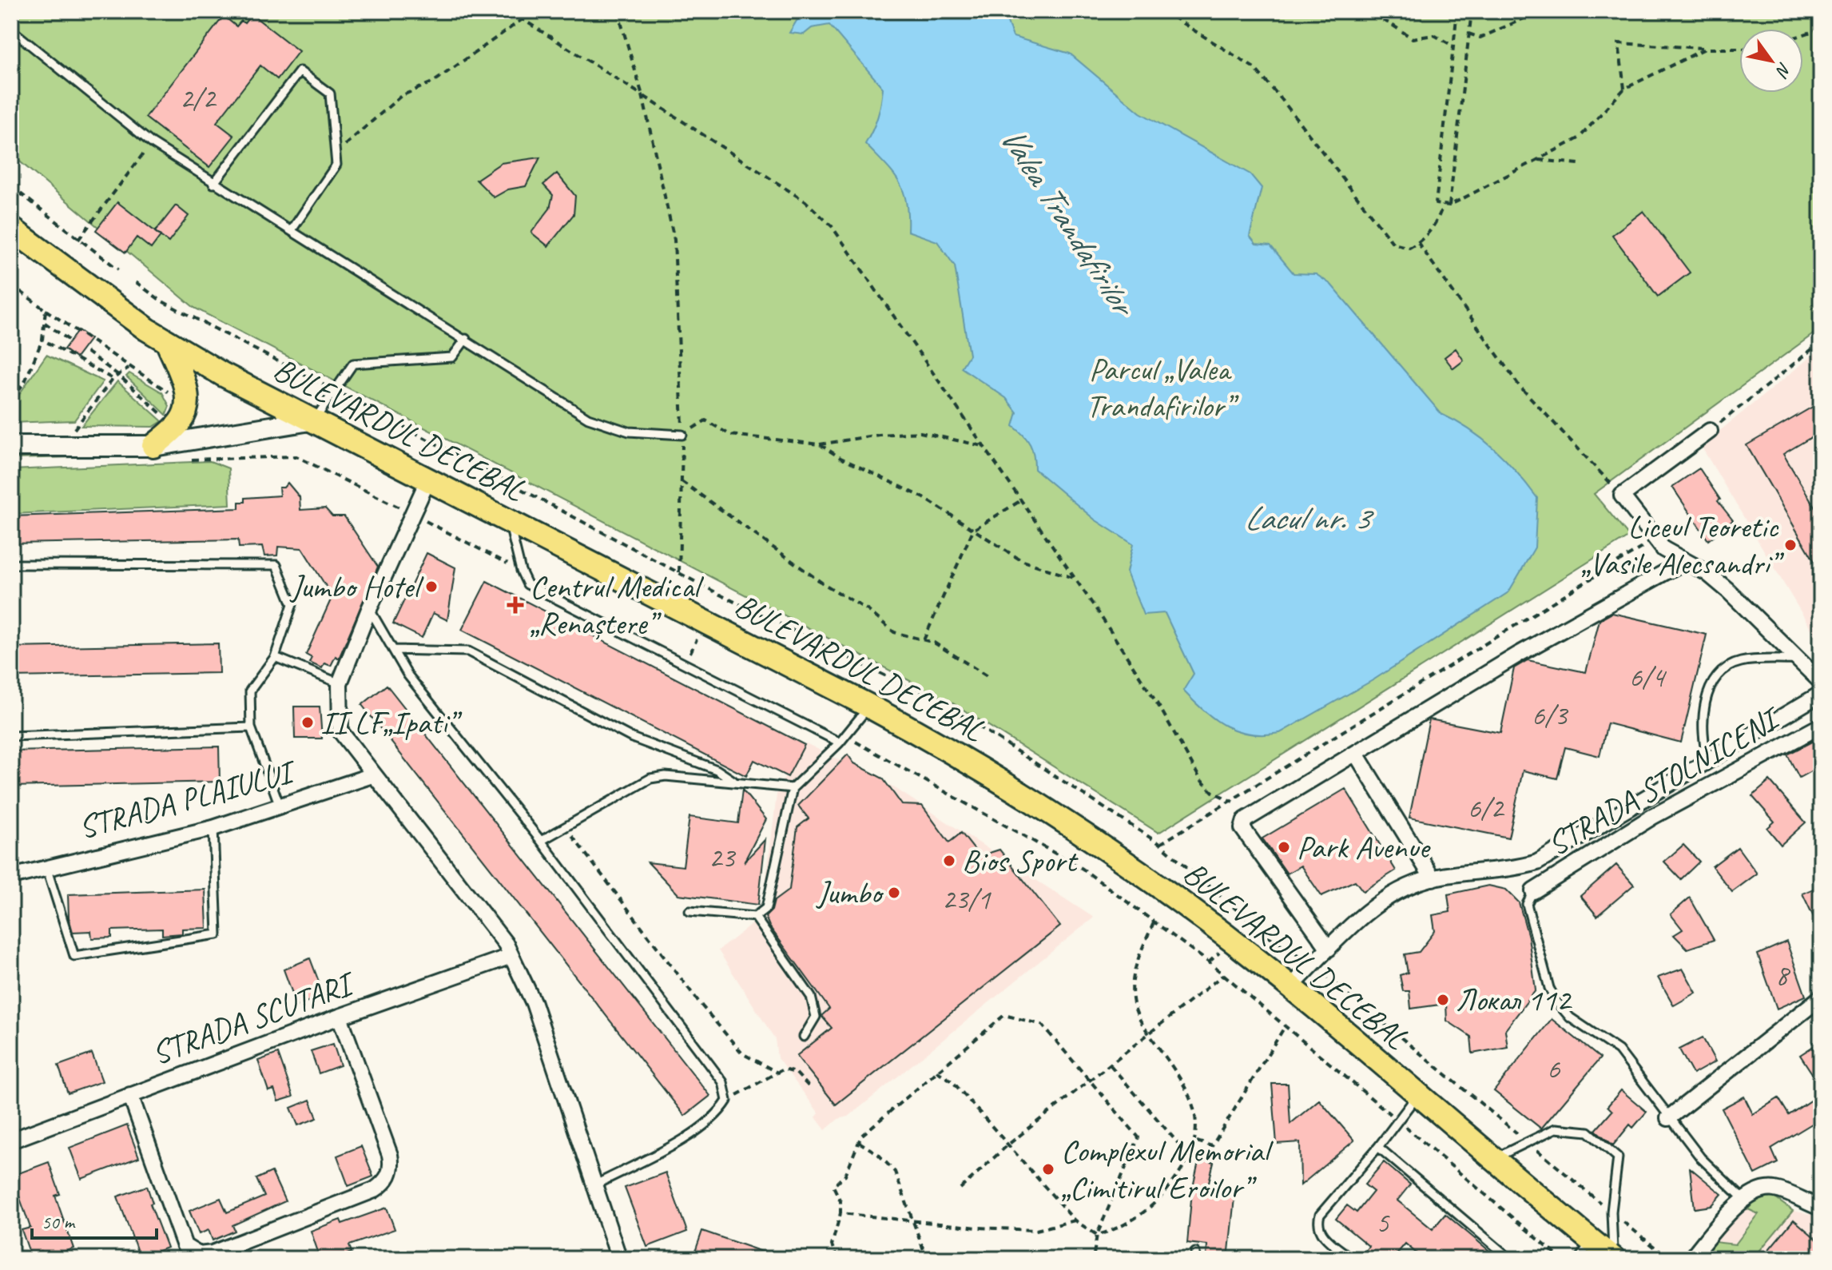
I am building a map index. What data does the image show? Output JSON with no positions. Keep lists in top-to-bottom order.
{
  "streets": {
    "main road": ["BULEVARDUL DECEBAL"],
    "street": ["STRADA STOLNICENI", "STRADA PLAIULUI", "STRADA SCUTARI"]
  },
  "water": ["Valea Trandafirilor", "Lacul nr. 3"],
  "parks": ["Parcul „Valea Trandafirilor”"],
  "places": {
    "other": [
      "Liceul Teoretic „Vasile Alecsandri”",
      "Jumbo Hotel",
      "II LF„Ipati”",
      "Park Avenue",
      "Bios Sport",
      "Jumbo",
      "Локал 112",
      "Complexul Memorial „Cimitirul Eroilor”"
    ],
    "health": ["Centrul Medical „Renaștere”"]
  },
  "house_numbers": [
    "2/2",
    "6/4",
    "6/3",
    "6/2",
    "23",
    "23/1",
    "8",
    "6",
    "5"
  ],
  "scale_bar": "50 m",
  "north": "bottom right"
}
